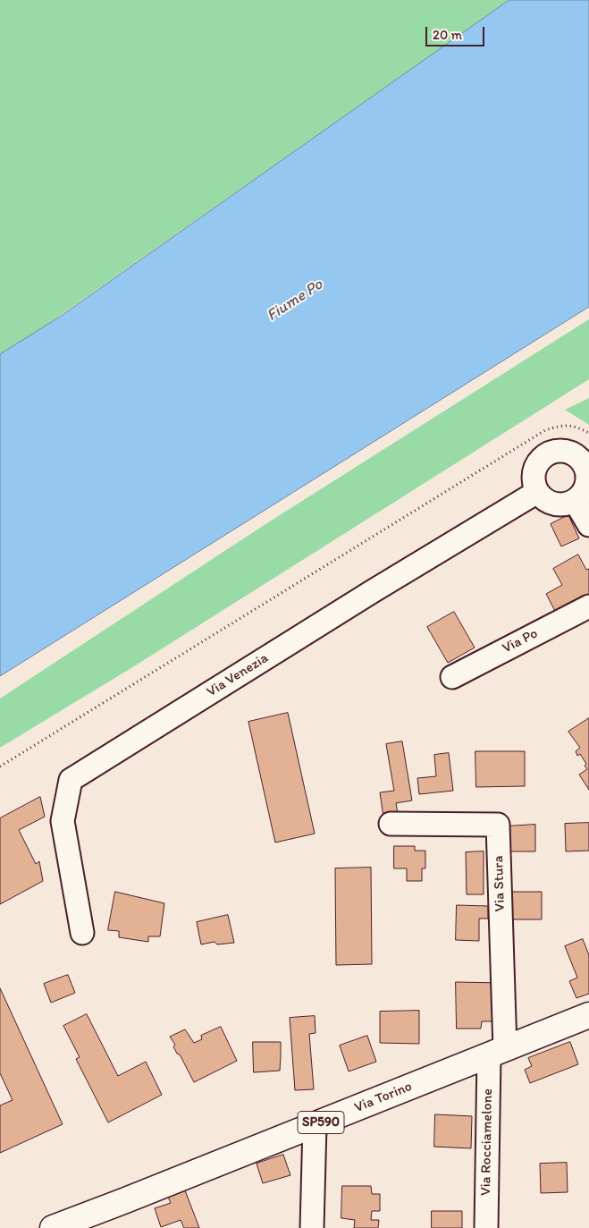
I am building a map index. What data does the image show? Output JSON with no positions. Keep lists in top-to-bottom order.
{
  "streets": {
    "main road": ["Via Torino", "SP590"],
    "street": [
      "Via Po",
      "Via Venezia",
      "Via Stura",
      "Via Rocciamelone"
    ]
  },
  "crossings": [
    ["Via Stura", "Via Torino"],
    ["Via Stura", "Via Rocciamelone"],
    ["Via Torino", "Via Rocciamelone"]
  ],
  "water": ["Fiume Po"],
  "scale_bar": "20 m"
}
